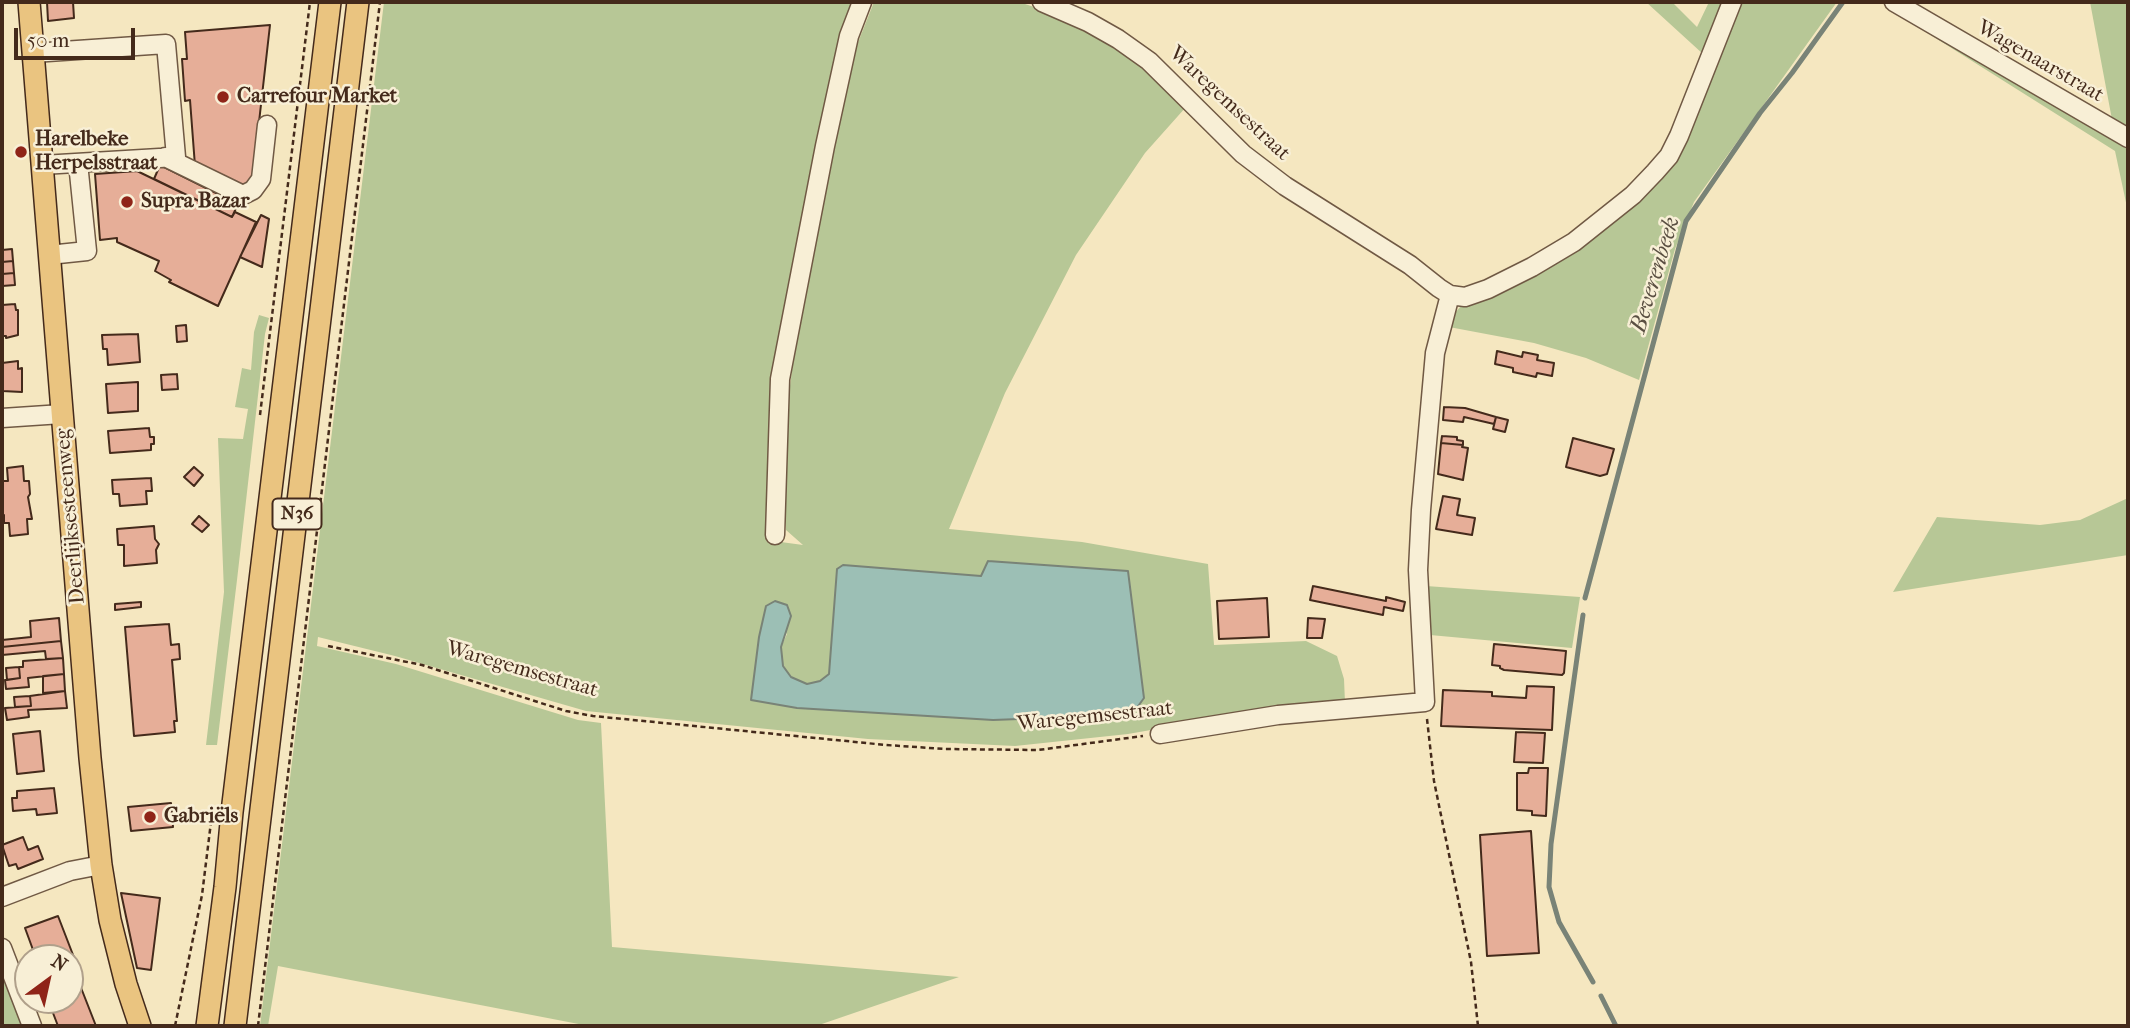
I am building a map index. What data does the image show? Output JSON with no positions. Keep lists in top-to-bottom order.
{
  "streets": {
    "main road": ["N36", "Deerlijksesteenweg"],
    "street": ["Wagenaarstraat", "Waregemsestraat"]
  },
  "water": ["Beverenbeek"],
  "places": [
    "Carrefour Market",
    "Harelbeke Herpelsstraat",
    "Supra Bazar",
    "Gabriëls"
  ],
  "scale_bar": "50 m",
  "north": "top right"
}
